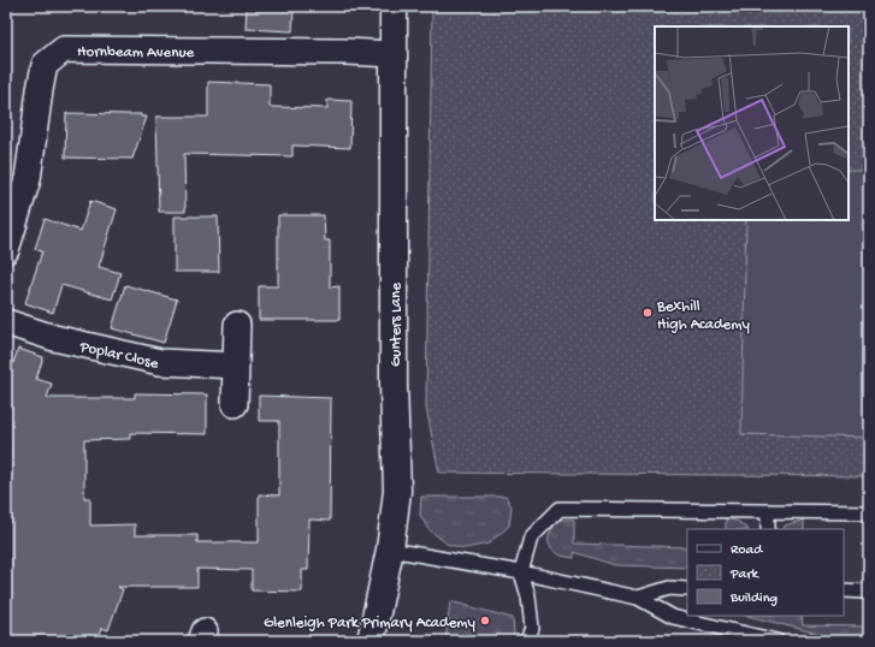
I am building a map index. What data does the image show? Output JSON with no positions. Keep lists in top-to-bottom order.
{
  "streets": {
    "street": ["Hornbeam Avenue", "Gunters Lane", "Poplar Close"]
  },
  "crossings": [
    ["Hornbeam Avenue", "Gunters Lane"]
  ],
  "places": ["Bexhill High Academy", "Glenleigh Park Primary Academy"],
  "legend": ["Road", "Park", "Building"]
}
